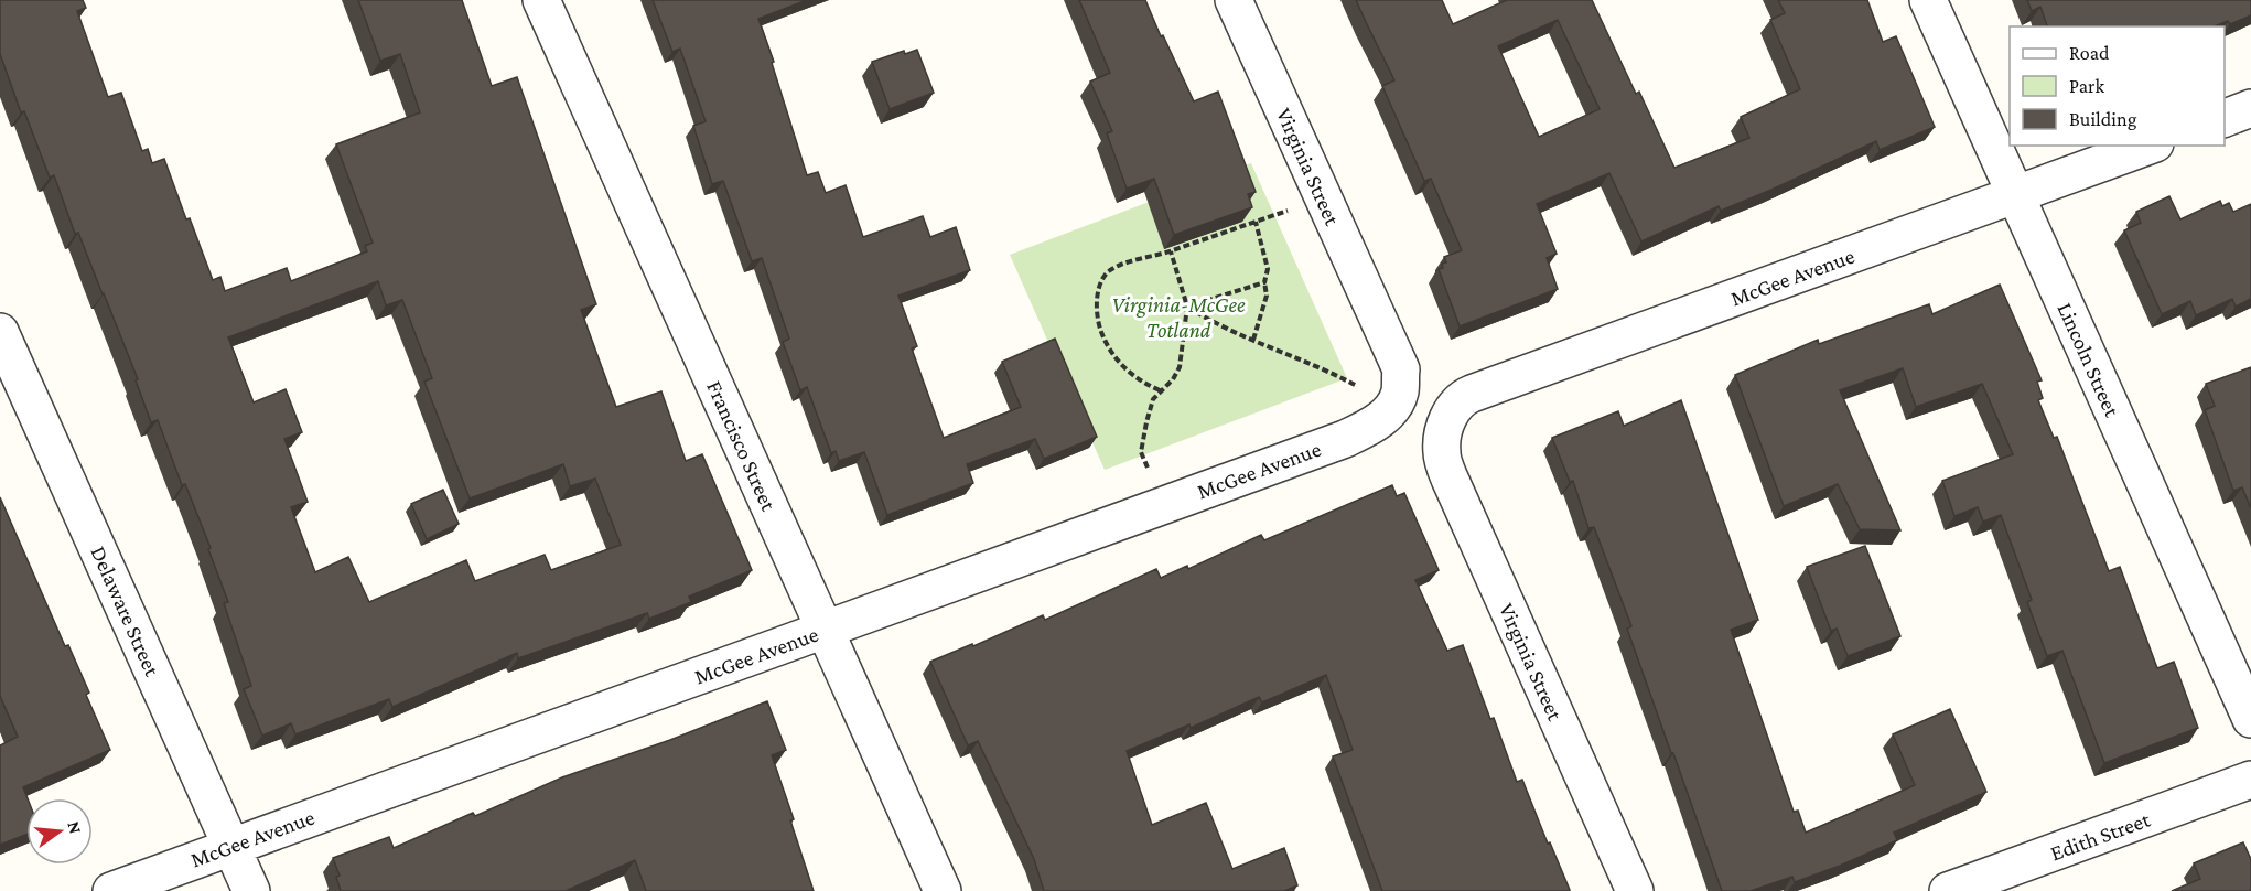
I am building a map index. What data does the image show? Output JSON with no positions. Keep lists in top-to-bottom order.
{
  "streets": {
    "street": [
      "Virginia Street",
      "McGee Avenue",
      "Lincoln Street",
      "Francisco Street",
      "Delaware Street",
      "Edith Street"
    ]
  },
  "crossings": [
    ["Virginia Street", "McGee Avenue"],
    ["McGee Avenue", "Lincoln Street"],
    ["McGee Avenue", "Francisco Street"],
    ["McGee Avenue", "Delaware Street"]
  ],
  "parks": ["Virginia-McGee Totland"],
  "legend": ["Road", "Park", "Building"],
  "north": "right"
}
